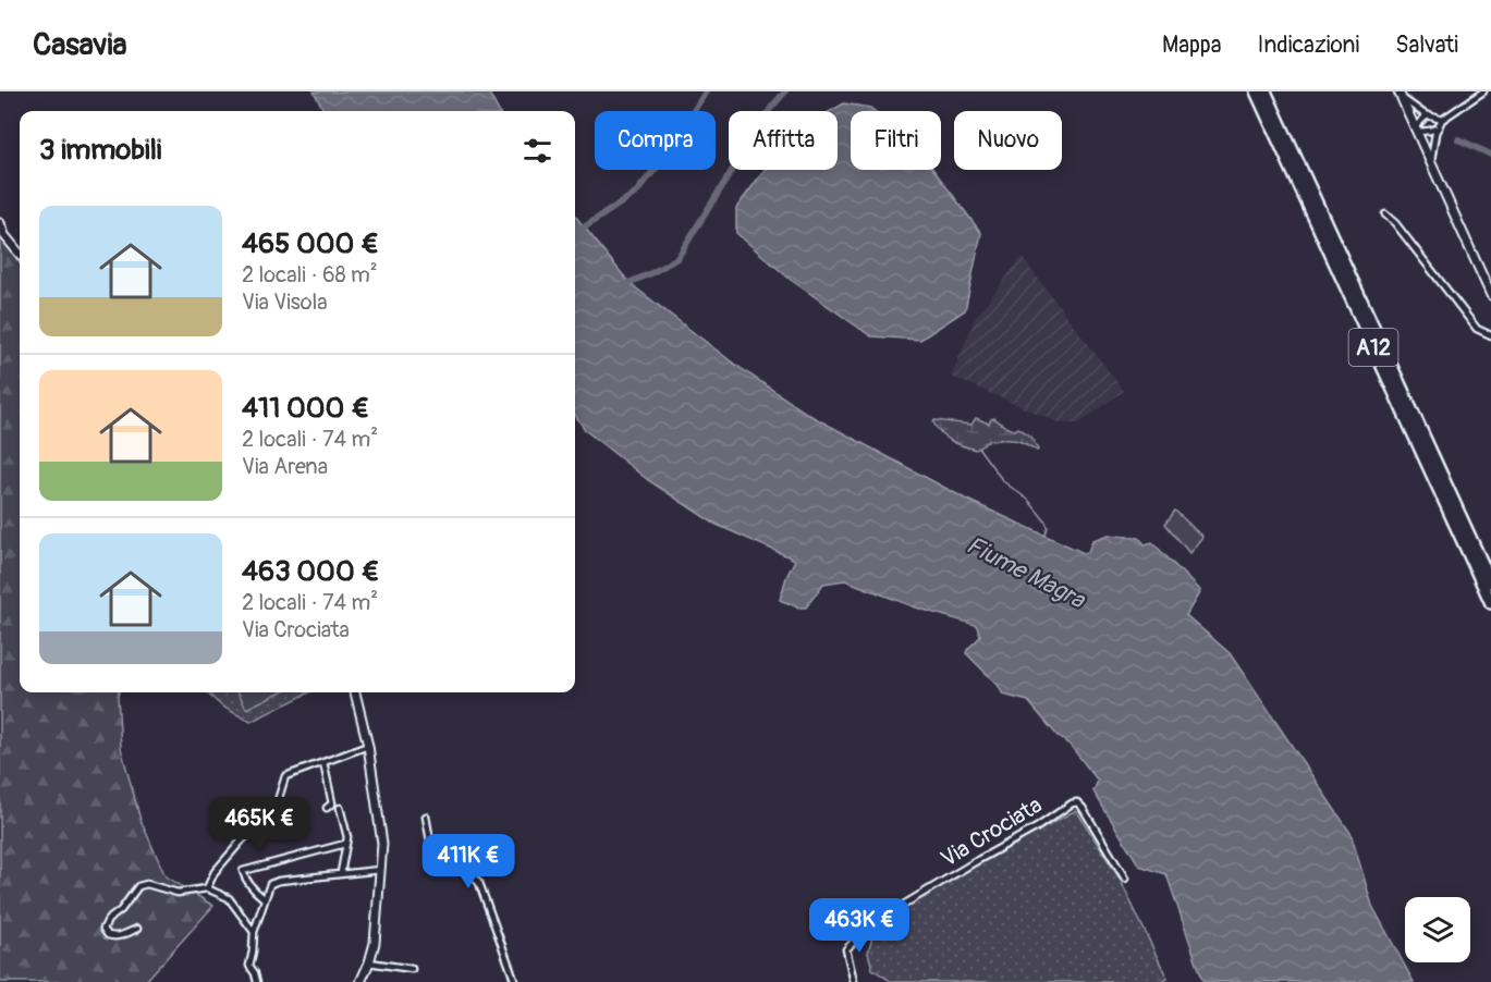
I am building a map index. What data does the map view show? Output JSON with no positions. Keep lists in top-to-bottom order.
{
  "streets": {
    "highway": ["A12"],
    "street": ["Via Crociata"]
  },
  "water": ["Fiume Magra"],
  "page": {
    "header": "Casavia",
    "nav": ["Mappa", "Indicazioni", "Salvati"],
    "chip": [
      "Compra",
      "Affitta",
      "Filtri",
      "Nuovo"
    ],
    "heading": "3 immobili",
    "list": [
      {
        "name": "465 000 €",
        "note": "2 locali · 68 m² · Via Visola"
      },
      {
        "name": "411 000 €",
        "note": "2 locali · 74 m² · Via Arena"
      },
      {
        "name": "463 000 €",
        "note": "2 locali · 74 m² · Via Crociata"
      }
    ],
    "price": ["465K €", "411K €", "463K €"]
  }
}
